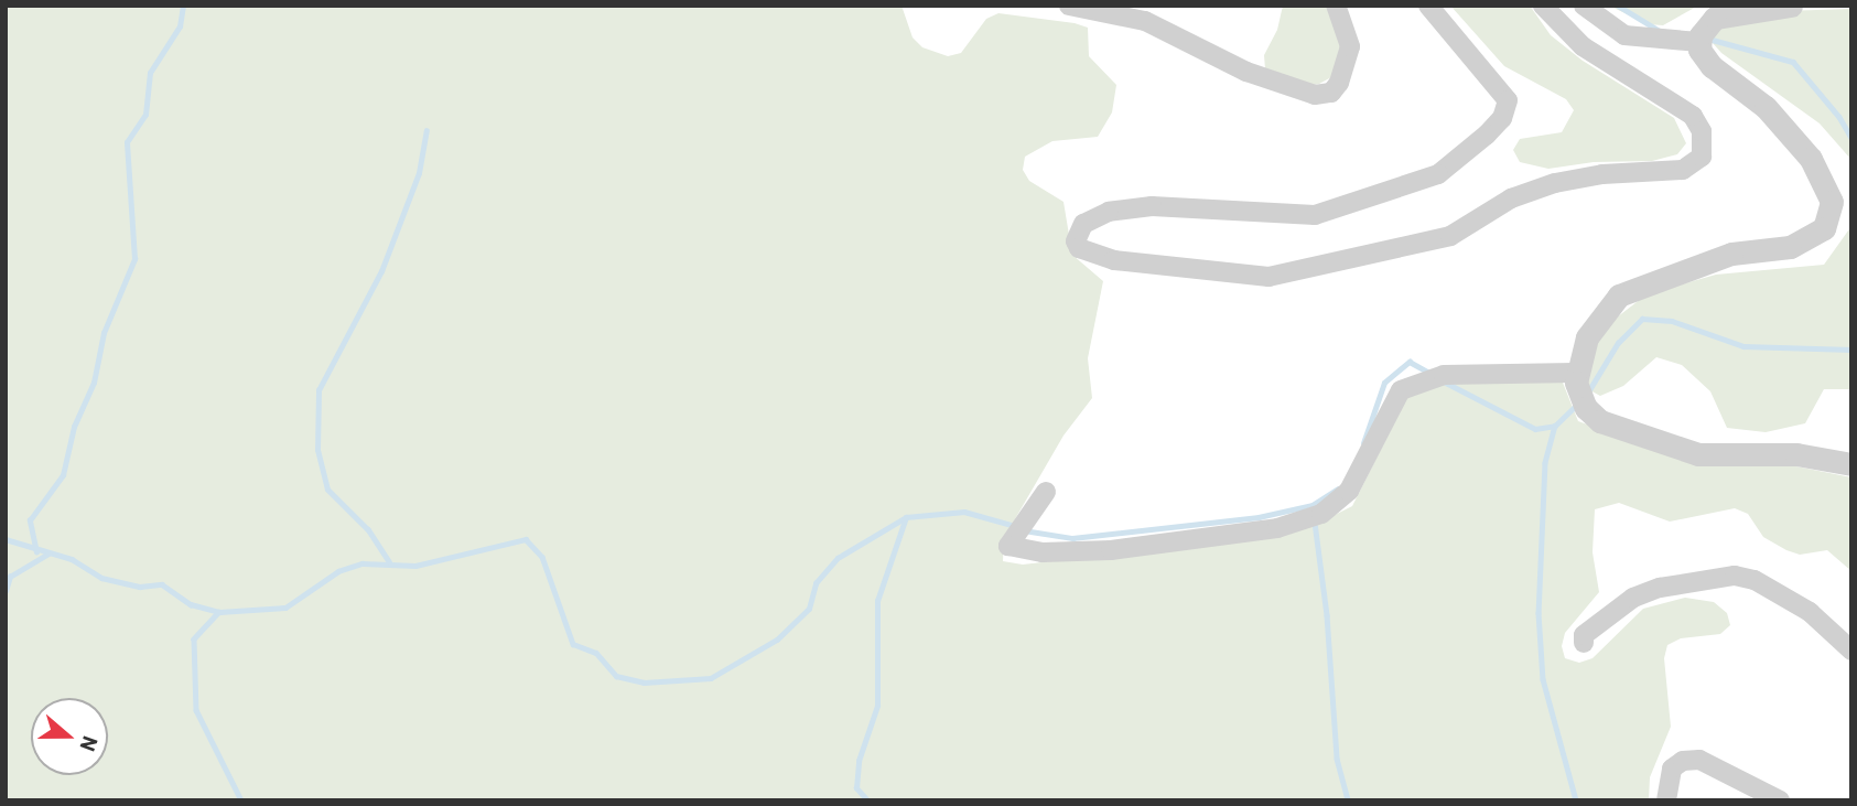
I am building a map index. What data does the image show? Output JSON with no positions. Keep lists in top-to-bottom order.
{
  "north": "right"
}
